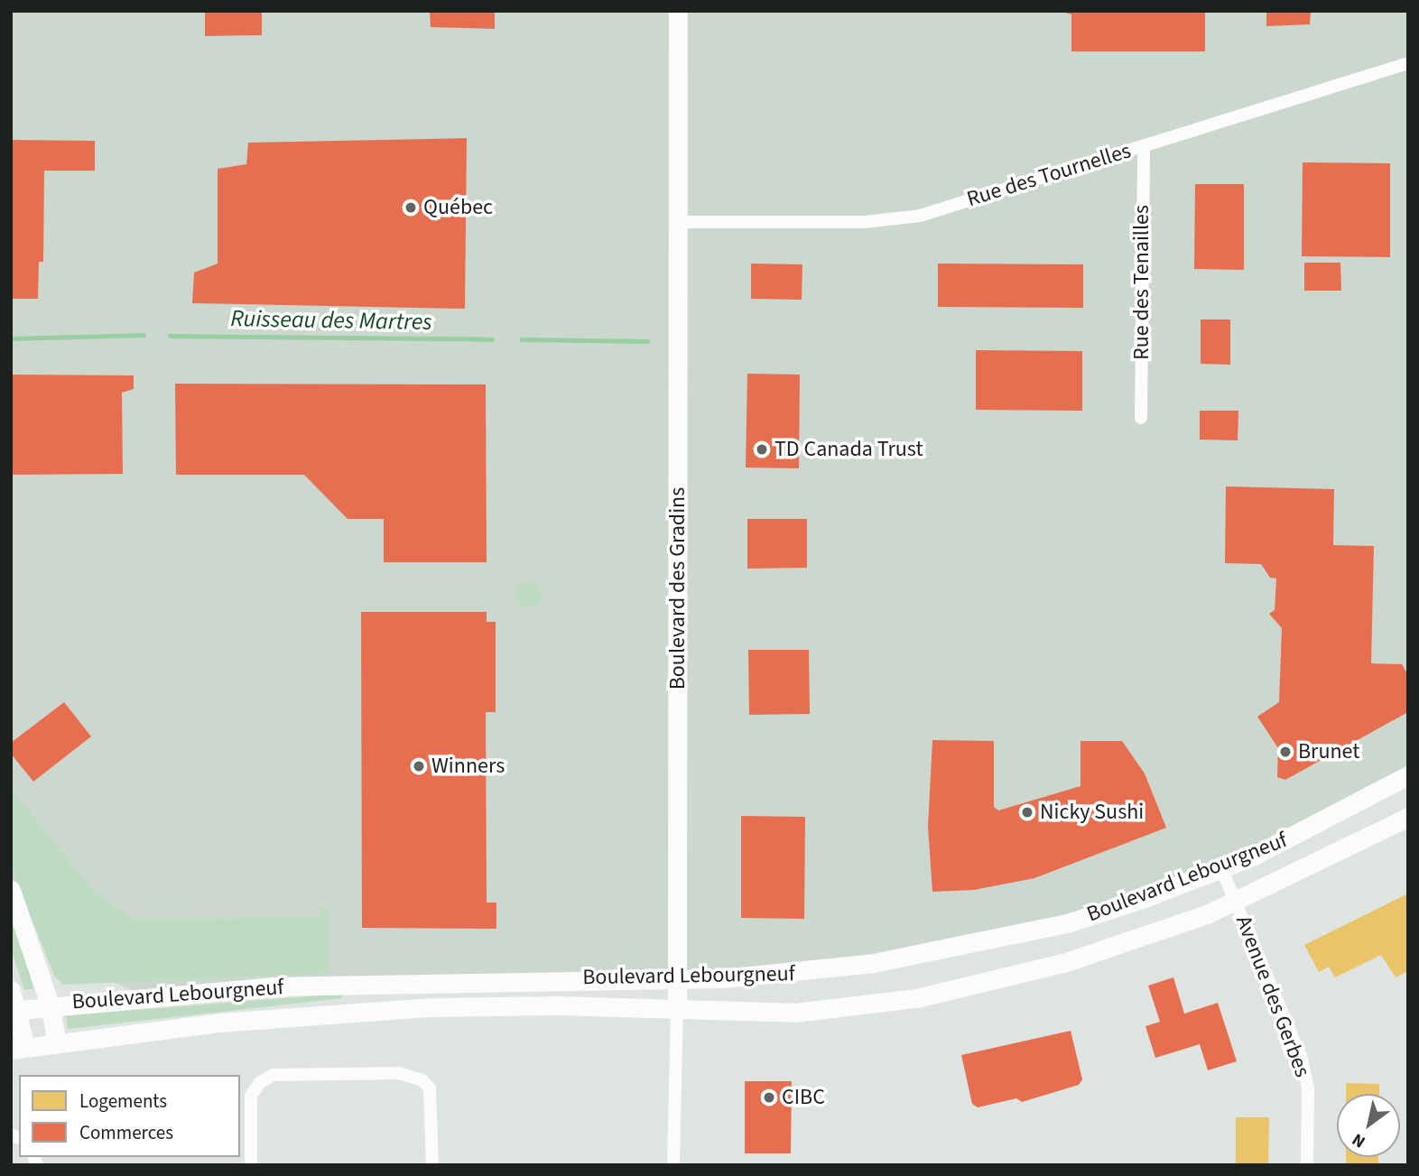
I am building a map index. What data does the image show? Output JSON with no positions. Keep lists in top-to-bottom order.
{
  "streets": {
    "main road": ["Boulevard des Gradins", "Boulevard Lebourgneuf"],
    "street": ["Rue des Tournelles", "Rue des Tenailles", "Avenue des Gerbes"]
  },
  "crossings": [
    ["Rue des Tournelles", "Rue des Tenailles"],
    ["Rue des Tournelles", "Boulevard des Gradins"],
    ["Boulevard des Gradins", "Boulevard Lebourgneuf"],
    ["Boulevard Lebourgneuf", "Avenue des Gerbes"]
  ],
  "water": ["Ruisseau des Martres"],
  "places": [
    "Québec",
    "TD Canada Trust",
    "Brunet",
    "Winners",
    "Nicky Sushi",
    "CIBC"
  ],
  "legend": ["Logements", "Commerces"],
  "north": "bottom left"
}
